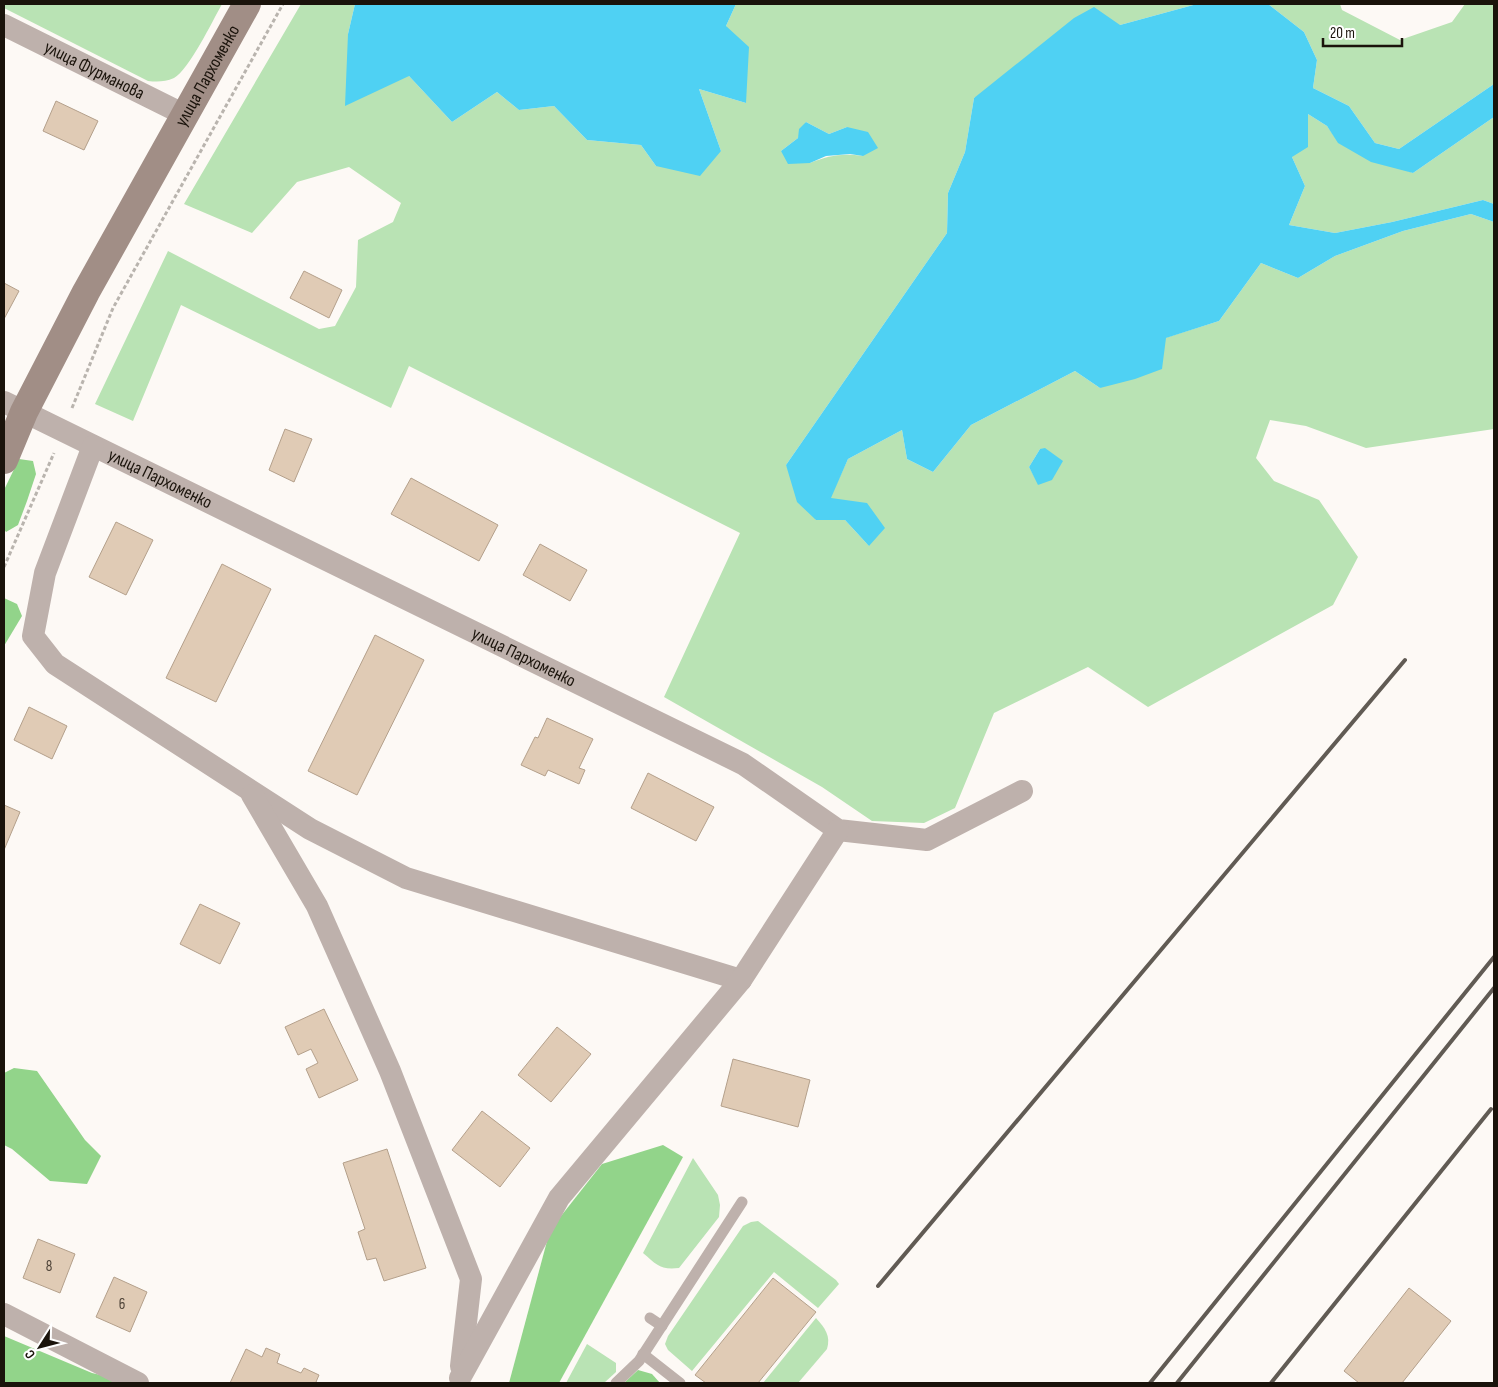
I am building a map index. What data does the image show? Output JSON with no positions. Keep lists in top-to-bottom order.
{
  "streets": {
    "street": ["улица Фурманова", "улица Пархоменко"]
  },
  "crossings": [
    ["улица Фурманова", "улица Пархоменко"]
  ],
  "house_numbers": ["8", "6"],
  "scale_bar": "20 m",
  "north": "bottom left"
}
